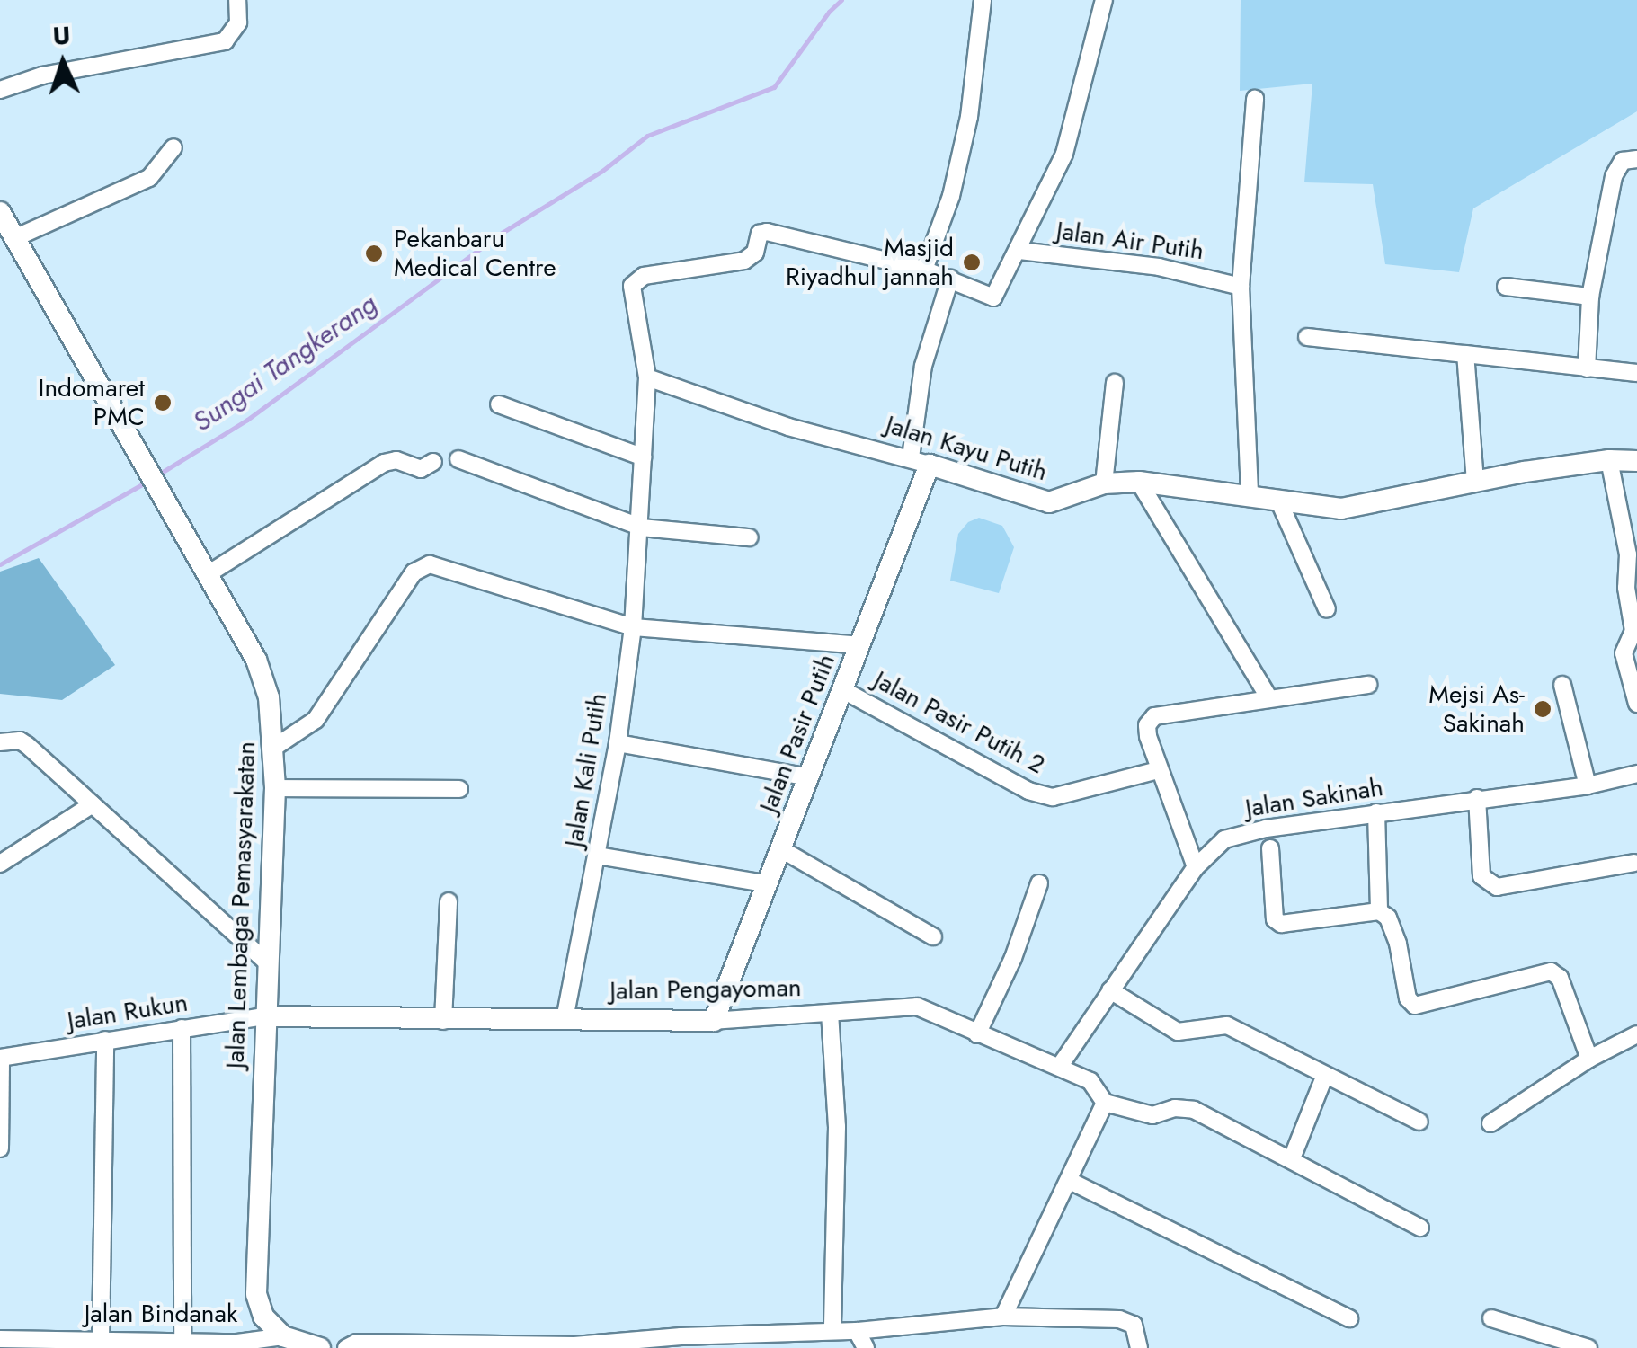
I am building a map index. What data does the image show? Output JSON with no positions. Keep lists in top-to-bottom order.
{
  "streets": {
    "street": [
      "Jalan Air Putih",
      "Jalan Kayu Putih",
      "Jalan Pasir Putih 2",
      "Jalan Pasir Putih",
      "Jalan Kali Putih",
      "Jalan Sakinah",
      "Jalan Lembaga Pemasyarakatan",
      "Jalan Pengayoman",
      "Jalan Rukun",
      "Jalan Bindanak"
    ]
  },
  "crossings": [
    ["Jalan Kayu Putih", "Jalan Pasir Putih"],
    ["Jalan Pasir Putih 2", "Jalan Pasir Putih"],
    ["Jalan Pasir Putih", "Jalan Pengayoman"],
    ["Jalan Kali Putih", "Jalan Pengayoman"],
    ["Jalan Lembaga Pemasyarakatan", "Jalan Pengayoman"],
    ["Jalan Lembaga Pemasyarakatan", "Jalan Rukun"],
    ["Jalan Lembaga Pemasyarakatan", "Jalan Bindanak"],
    ["Jalan Pengayoman", "Jalan Rukun"]
  ],
  "water": ["Sungai Tangkerang"],
  "places": [
    "Pekanbaru Medical Centre",
    "Masjid Riyadhul jannah",
    "Indomaret PMC",
    "Mejsi As- Sakinah"
  ],
  "north": "top"
}
